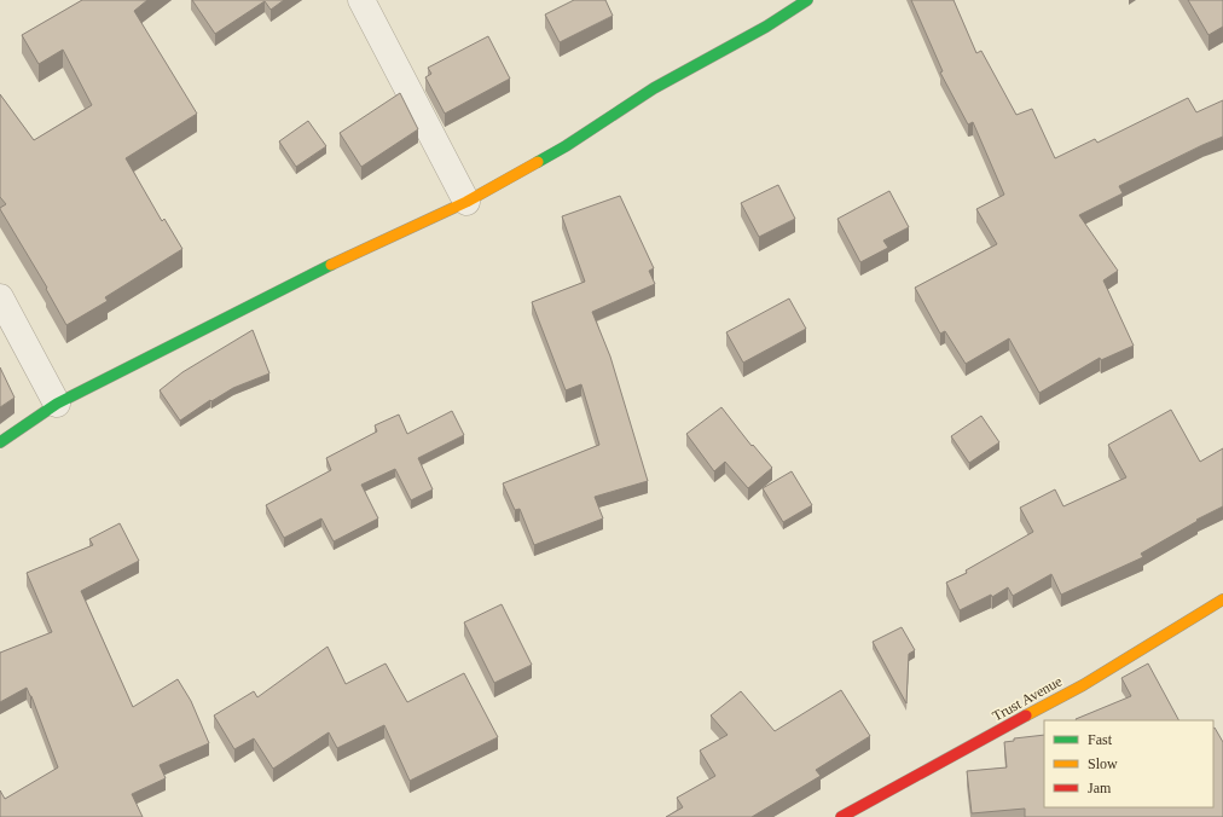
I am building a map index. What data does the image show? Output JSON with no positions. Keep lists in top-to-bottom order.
{
  "streets": {
    "street": ["Trust Avenue"]
  },
  "legend": ["Fast", "Slow", "Jam"]
}
